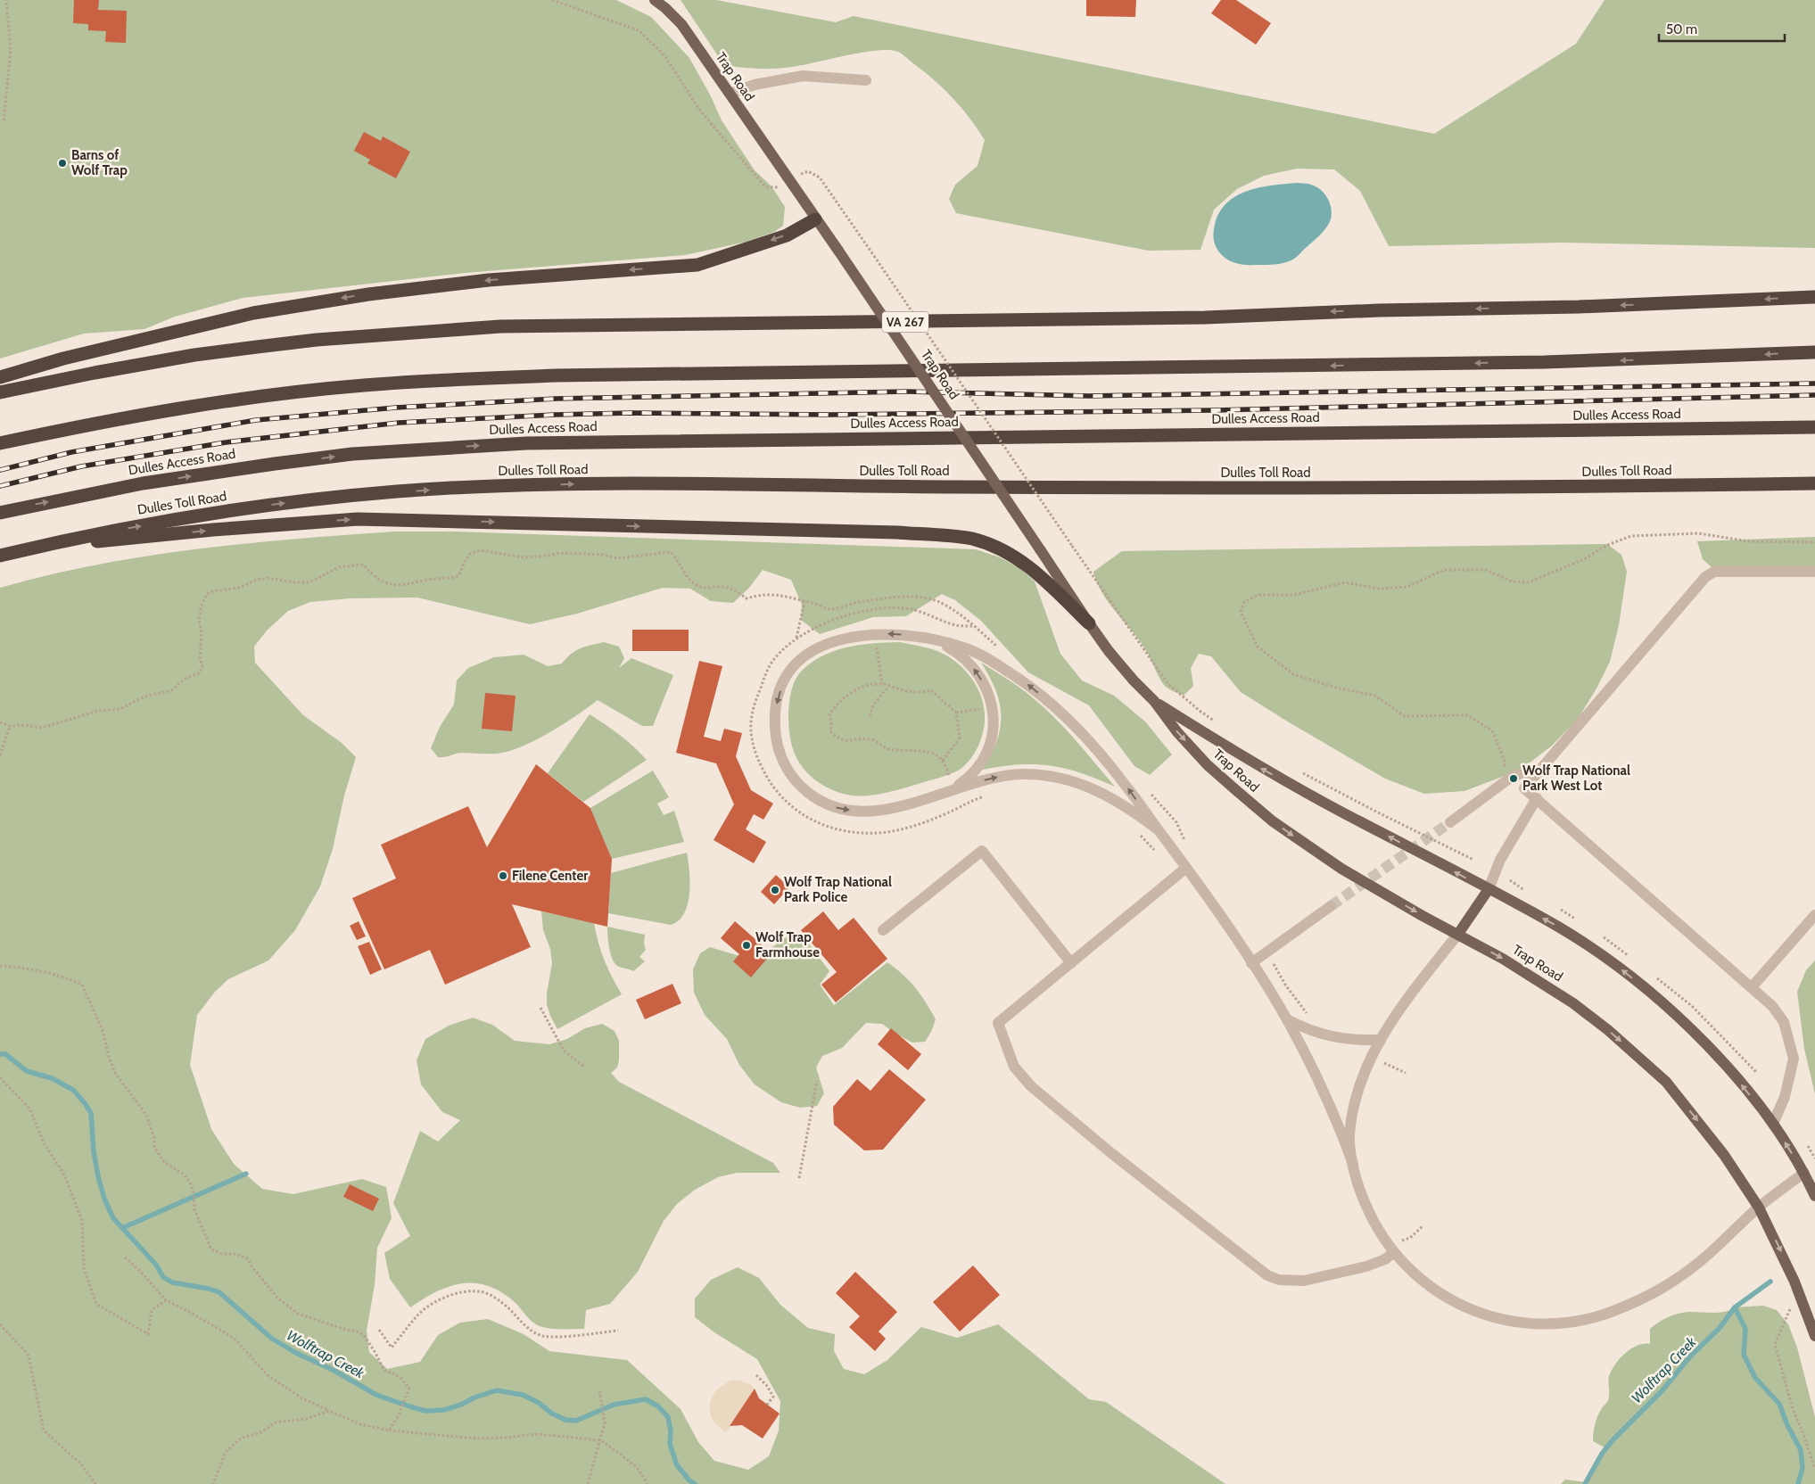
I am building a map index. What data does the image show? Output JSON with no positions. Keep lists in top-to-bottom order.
{
  "streets": {
    "highway": ["VA 267", "Dulles Access Road", "Dulles Toll Road"],
    "main road": ["Trap Road"]
  },
  "water": ["Wolftrap Creek"],
  "places": [
    "Barns of Wolf Trap",
    "Wolf Trap National Park West Lot",
    "Filene Center",
    "Wolf Trap National Park Police",
    "Wolf Trap Farmhouse"
  ],
  "scale_bar": "50 m"
}
